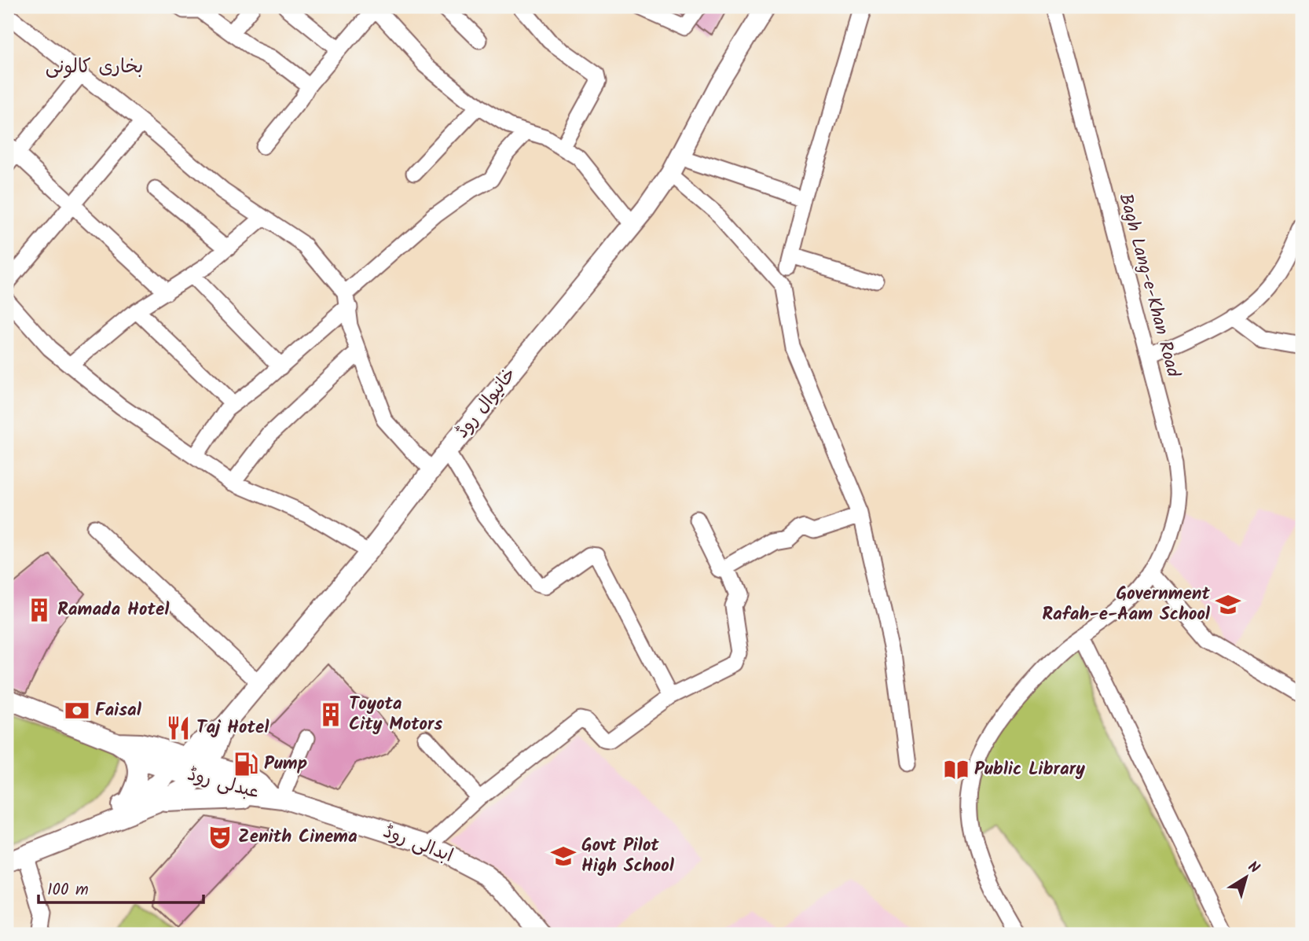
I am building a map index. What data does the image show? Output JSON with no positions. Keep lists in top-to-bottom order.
{
  "streets": {
    "main road": ["خانیوال روڈ", "عبدلی روڈ", "ابدالی روڈ"],
    "street": ["Bagh Lang-e-Khan Road"]
  },
  "crossings": [
    ["خانیوال روڈ", "عبدلی روڈ"],
    ["عبدلی روڈ", "ابدالی روڈ"]
  ],
  "districts": ["بخاری کالونی"],
  "places": {
    "school or university": ["Government Rafah-e-Aam School", "Govt Pilot High School"],
    "building": ["Ramada Hotel", "Toyota City Motors"],
    "bank": ["Faisal"],
    "restaurant": ["Taj Hotel"],
    "fuel station": ["Pump"],
    "library": ["Public Library"],
    "theatre": ["Zenith Cinema"]
  },
  "scale_bar": "100 m",
  "north": "top right"
}
